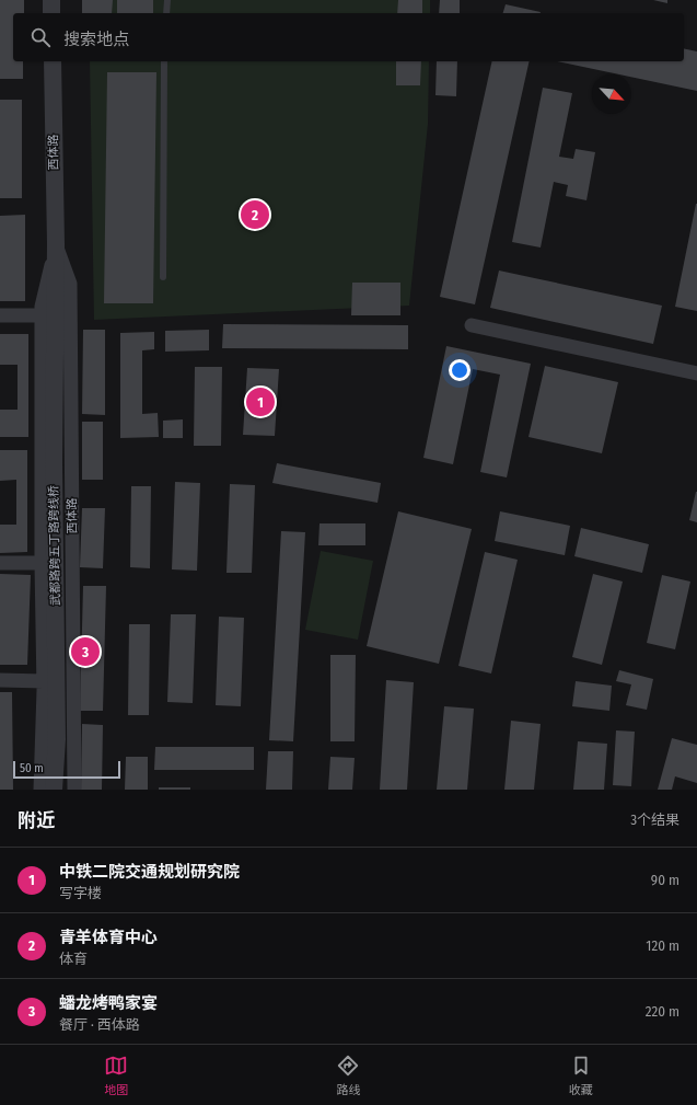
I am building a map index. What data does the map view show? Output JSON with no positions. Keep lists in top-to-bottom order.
{
  "streets": {
    "street": ["西体路", "武都路跨五丁路跨线桥"]
  },
  "crossings": [
    ["西体路", "武都路跨五丁路跨线桥"]
  ],
  "scale_bar": "50 m",
  "north": "bottom right",
  "page": {
    "search": "搜索地点",
    "pins": ["2", "1", "3"],
    "scale": "50 m",
    "heading": ["附近", "3个结果"],
    "list": [
      {
        "mark": "1",
        "name": "中铁二院交通规划研究院",
        "note": "写字楼",
        "value": "90 m"
      },
      {
        "mark": "2",
        "name": "青羊体育中心",
        "note": "体育",
        "value": "120 m"
      },
      {
        "mark": "3",
        "name": "蟠龙烤鸭家宴",
        "note": "餐厅 · 西体路",
        "value": "220 m"
      }
    ],
    "nav": ["地图", "路线", "收藏"]
  }
}
